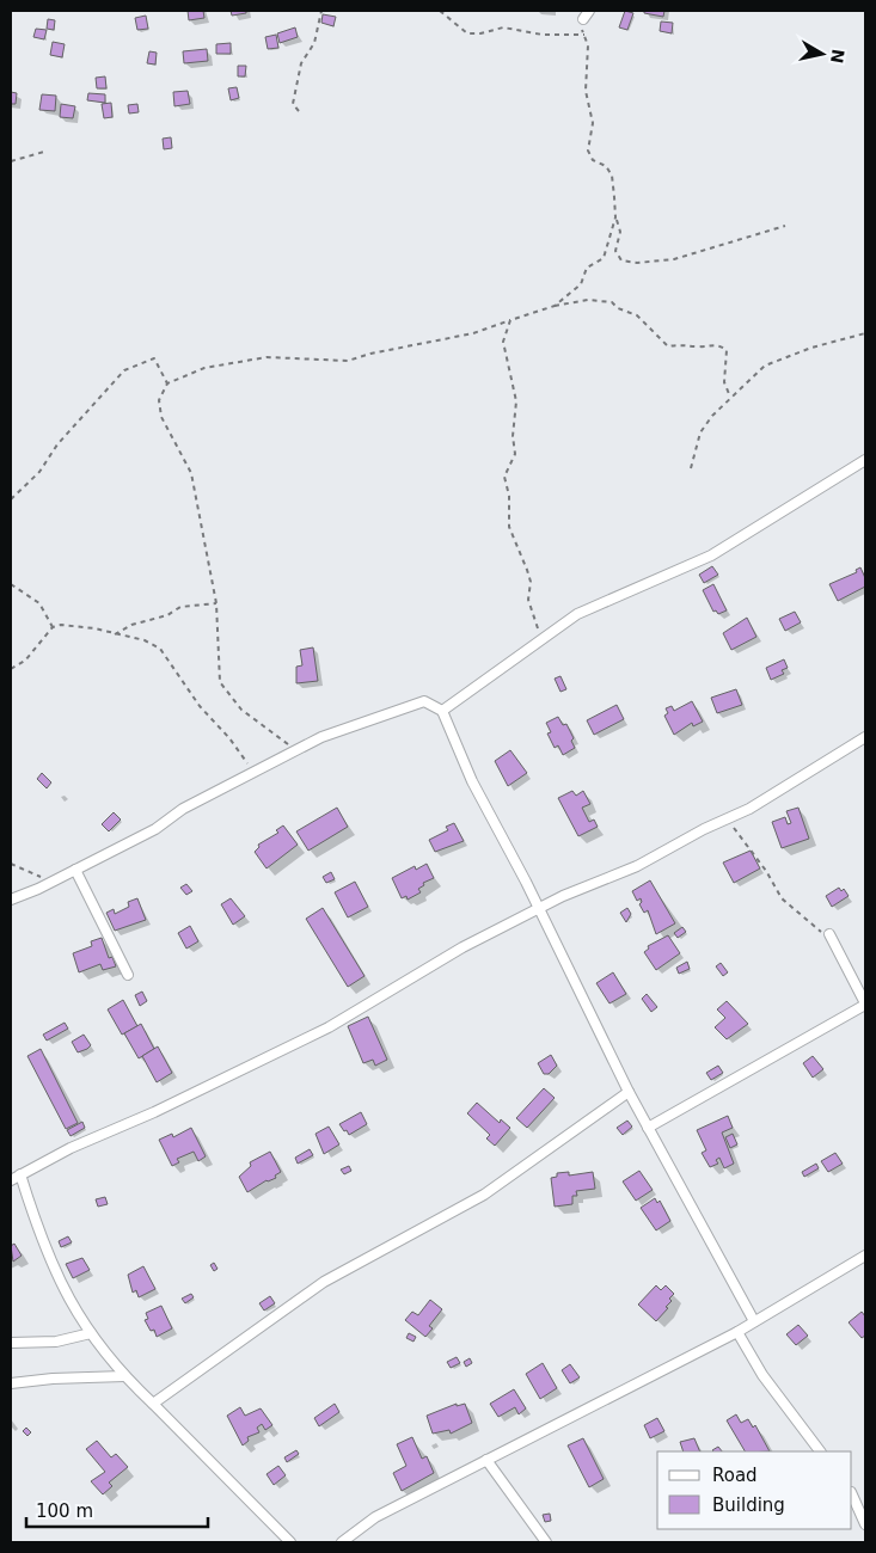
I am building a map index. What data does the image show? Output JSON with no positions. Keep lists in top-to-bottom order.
{
  "legend": ["Road", "Building"],
  "scale_bar": "100 m",
  "north": "right"
}
